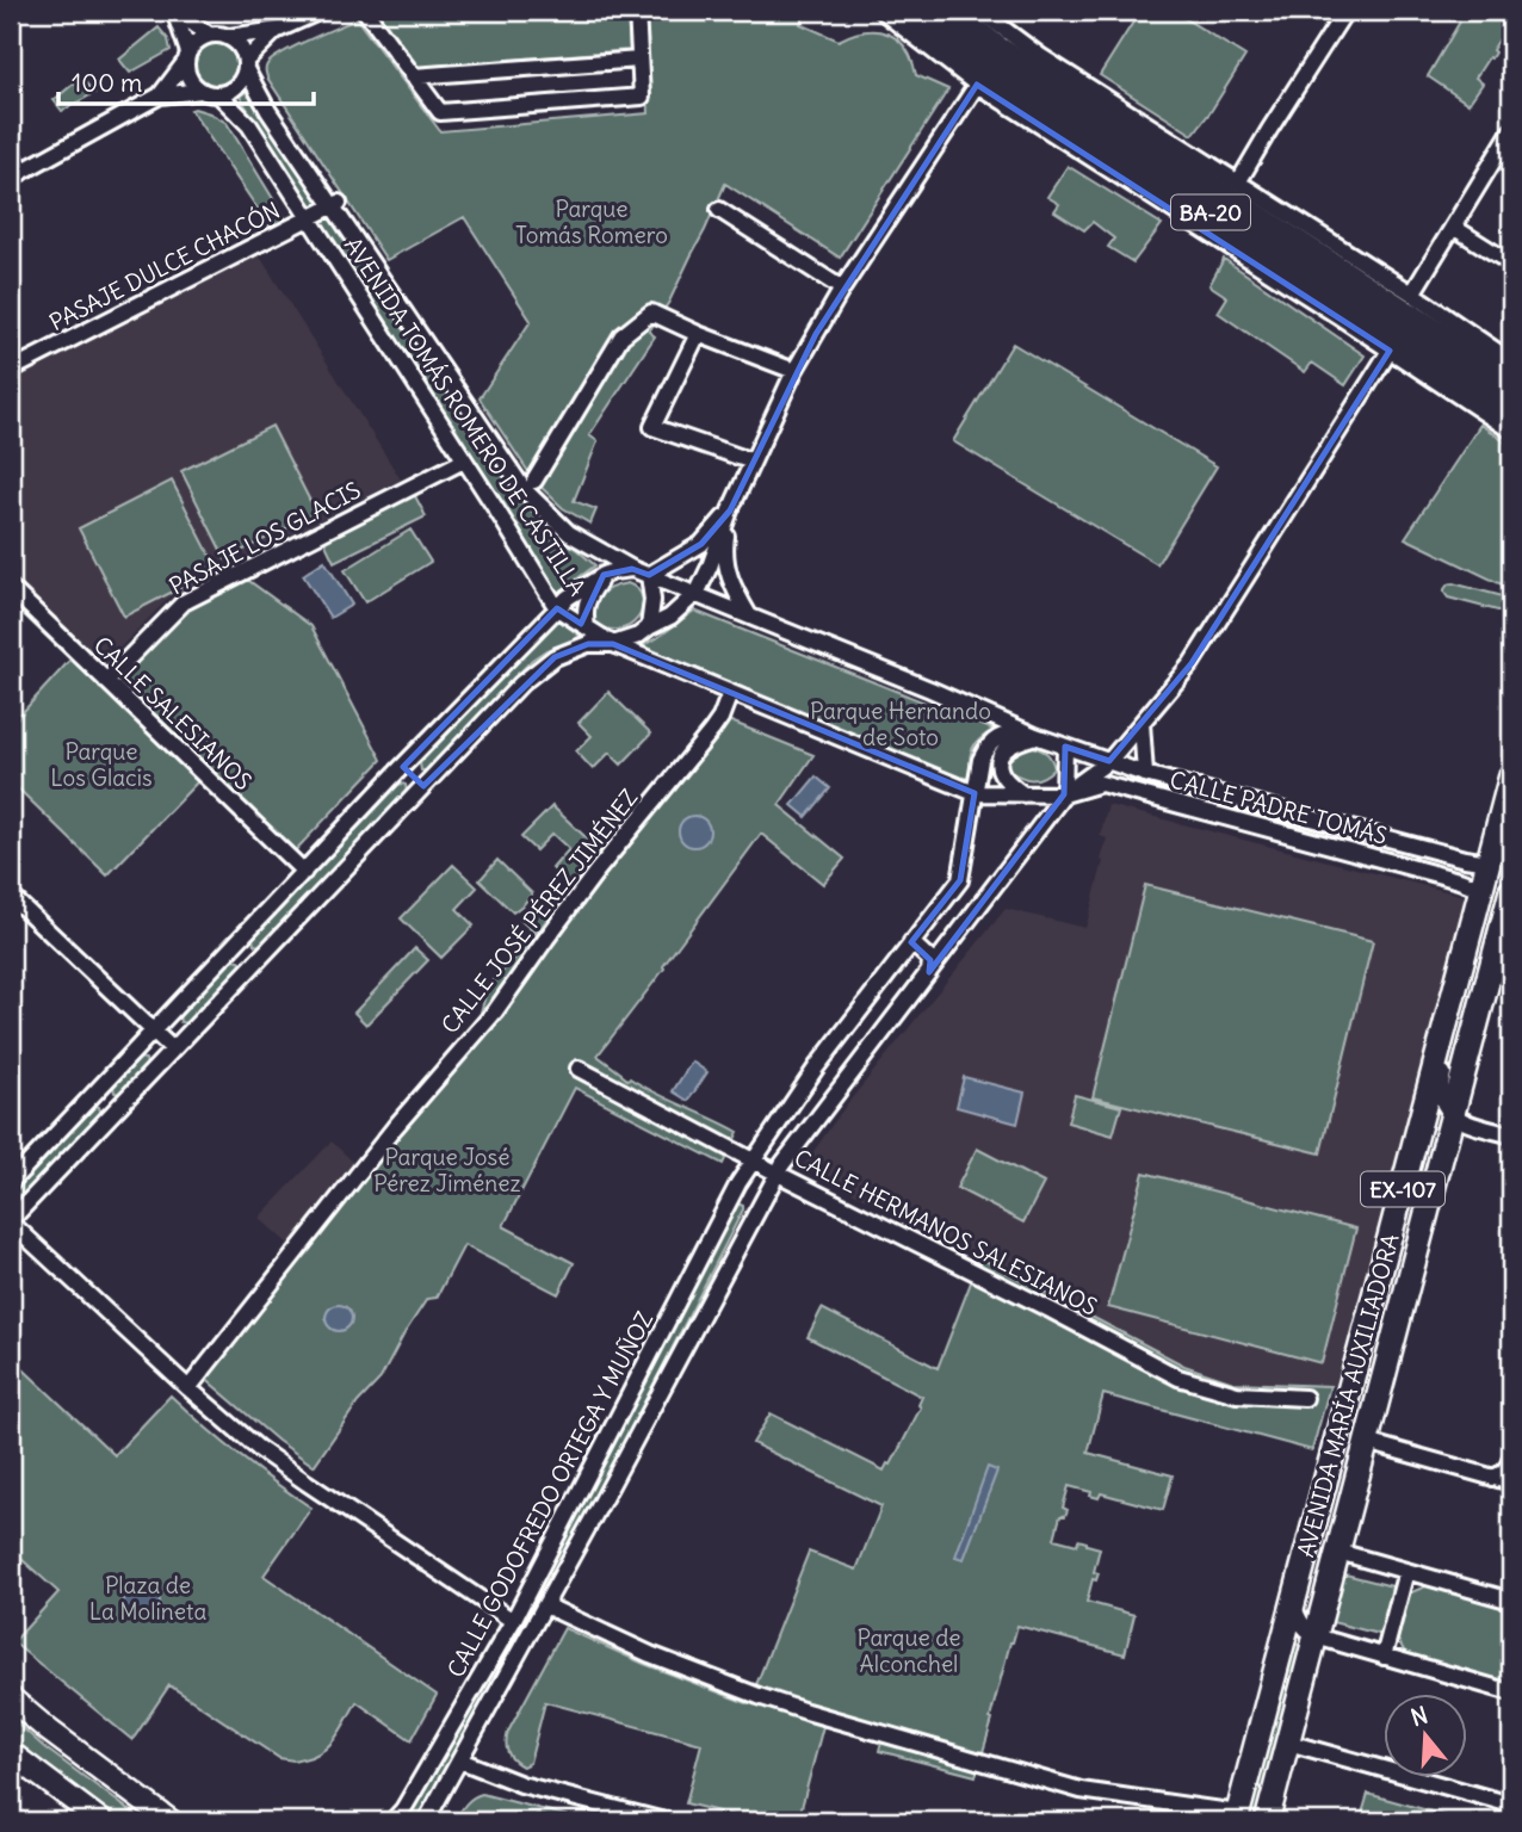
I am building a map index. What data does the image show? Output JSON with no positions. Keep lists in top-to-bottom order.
{
  "streets": {
    "highway": ["BA-20"],
    "main road": ["EX-107", "AVENIDA MARÍA AUXILIADORA"],
    "street": [
      "PASAJE DULCE CHACÓN",
      "AVENIDA TOMÁS ROMERO DE CASTILLA",
      "PASAJE LOS GLACIS",
      "CALLE SALESIANOS",
      "CALLE PADRE TOMÁS",
      "CALLE JOSÉ PÉREZ JIMÉNEZ",
      "CALLE HERMANOS SALESIANOS",
      "CALLE GODOFREDO ORTEGA Y MUÑOZ"
    ]
  },
  "crossings": [
    ["PASAJE DULCE CHACÓN", "AVENIDA TOMÁS ROMERO DE CASTILLA"],
    ["AVENIDA TOMÁS ROMERO DE CASTILLA", "PASAJE LOS GLACIS"],
    ["AVENIDA TOMÁS ROMERO DE CASTILLA", "CALLE PADRE TOMÁS"],
    ["AVENIDA TOMÁS ROMERO DE CASTILLA", "CALLE JOSÉ PÉREZ JIMÉNEZ"],
    ["AVENIDA TOMÁS ROMERO DE CASTILLA", "CALLE GODOFREDO ORTEGA Y MUÑOZ"],
    ["PASAJE LOS GLACIS", "CALLE SALESIANOS"],
    ["CALLE PADRE TOMÁS", "AVENIDA MARÍA AUXILIADORA"],
    ["CALLE PADRE TOMÁS", "CALLE GODOFREDO ORTEGA Y MUÑOZ"],
    ["CALLE HERMANOS SALESIANOS", "CALLE GODOFREDO ORTEGA Y MUÑOZ"]
  ],
  "parks": [
    "Parque Tomás Romero",
    "Parque Hernando de Soto",
    "Parque Los Glacis",
    "Parque José Pérez Jiménez",
    "Plaza de La Molineta",
    "Parque de Alconchel"
  ],
  "scale_bar": "100 m",
  "north": "top"
}
